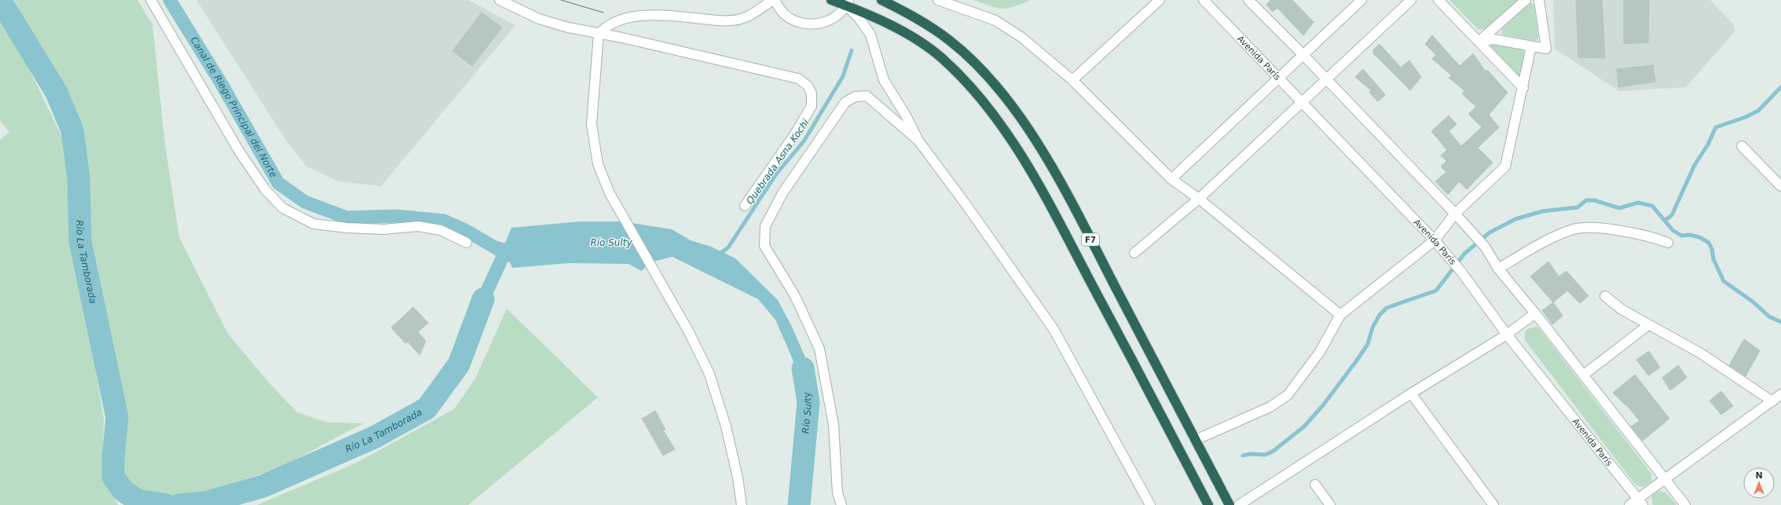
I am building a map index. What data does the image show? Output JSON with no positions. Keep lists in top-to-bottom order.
{
  "streets": {
    "highway": ["F7"],
    "street": ["Avenida París"]
  },
  "water": [
    "Canal de Riego Principal del Norte",
    "Quebrada Asna Kochi",
    "Río Sulty",
    "Río La Tamborada"
  ],
  "north": "top"
}
